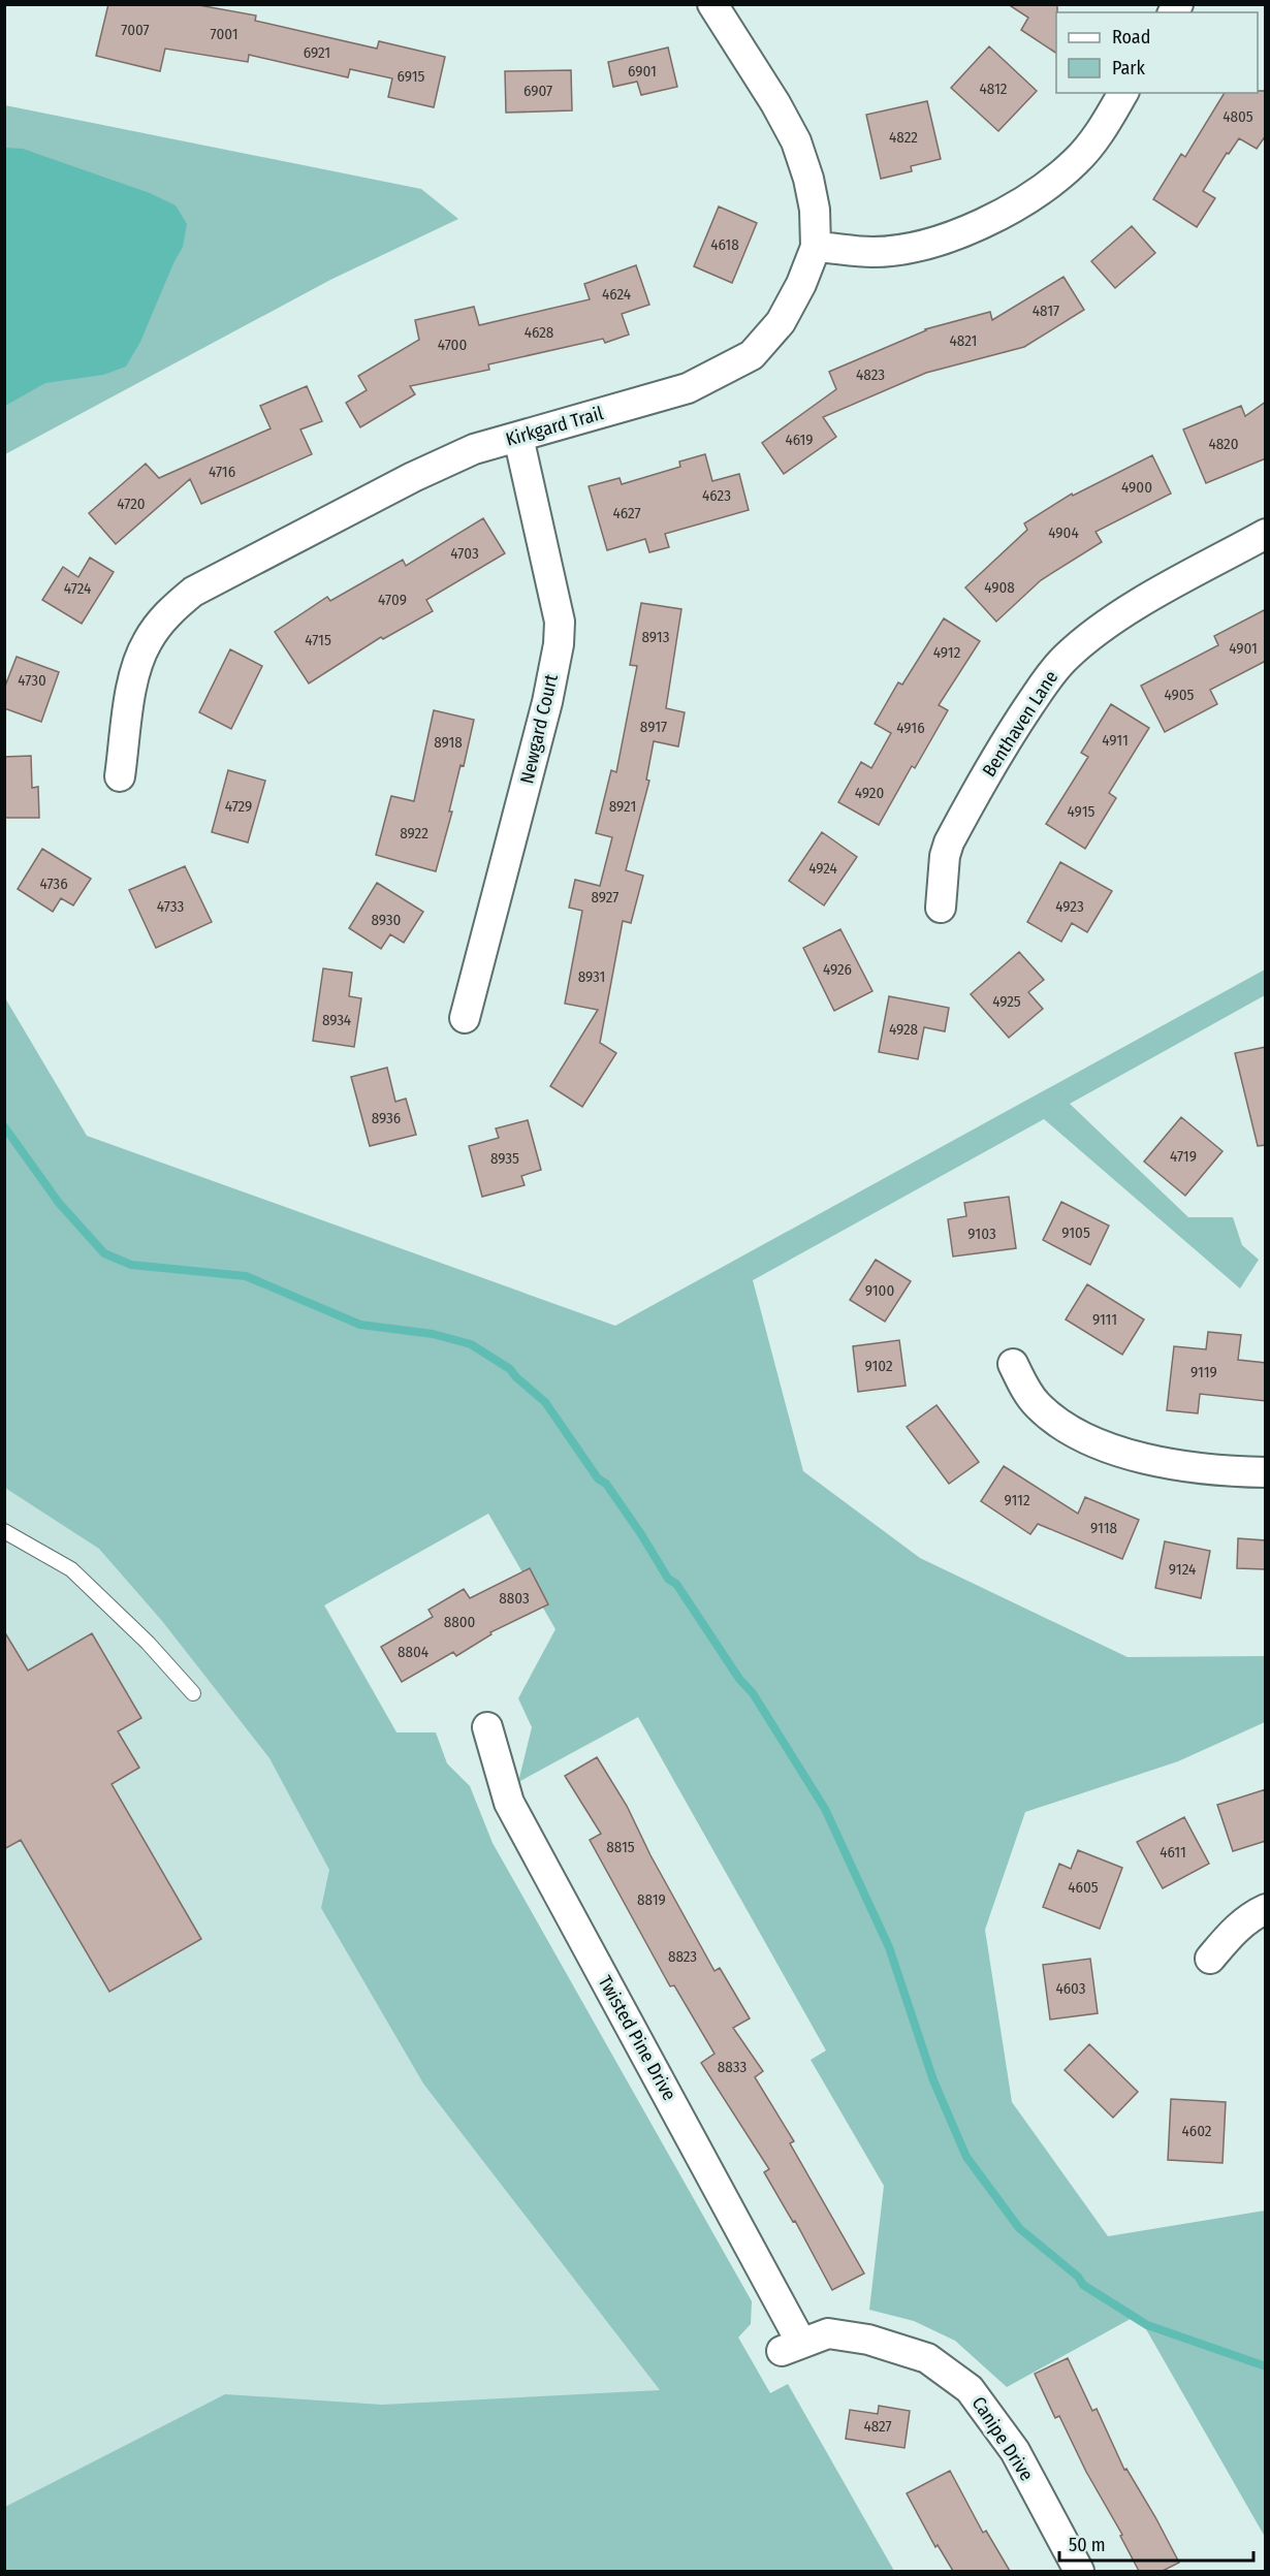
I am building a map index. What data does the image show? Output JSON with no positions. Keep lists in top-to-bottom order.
{
  "streets": {
    "street": [
      "Kirkgard Trail",
      "Benthaven Lane",
      "Newgard Court",
      "Twisted Pine Drive",
      "Canipe Drive"
    ]
  },
  "crossings": [
    ["Kirkgard Trail", "Newgard Court"],
    ["Twisted Pine Drive", "Canipe Drive"]
  ],
  "house_numbers": [
    "7007",
    "7001",
    "6921",
    "6901",
    "6915",
    "4812",
    "6907",
    "4805",
    "4822",
    "4618",
    "4624",
    "4817",
    "4628",
    "4821",
    "4700",
    "4823",
    "4619",
    "4820",
    "4716",
    "4900",
    "4623",
    "4720",
    "4627",
    "4904",
    "4703",
    "4908",
    "4724",
    "4709",
    "8913",
    "4715",
    "4901",
    "4912",
    "4730",
    "4905",
    "8917",
    "4916",
    "4911",
    "8918",
    "4920",
    "4729",
    "8921",
    "4915",
    "8922",
    "4924",
    "4736",
    "8927",
    "4733",
    "4923",
    "8930",
    "4926",
    "8931",
    "4925",
    "8934",
    "4928",
    "8936",
    "4719",
    "8935",
    "9105",
    "9103",
    "9100",
    "9111",
    "9102",
    "9119",
    "9112",
    "9118",
    "9124",
    "8803",
    "8800",
    "8804",
    "8815",
    "4611",
    "4605",
    "8819",
    "8823",
    "4603",
    "8833",
    "4602",
    "4827"
  ],
  "legend": ["Road", "Park"],
  "scale_bar": "50 m"
}
